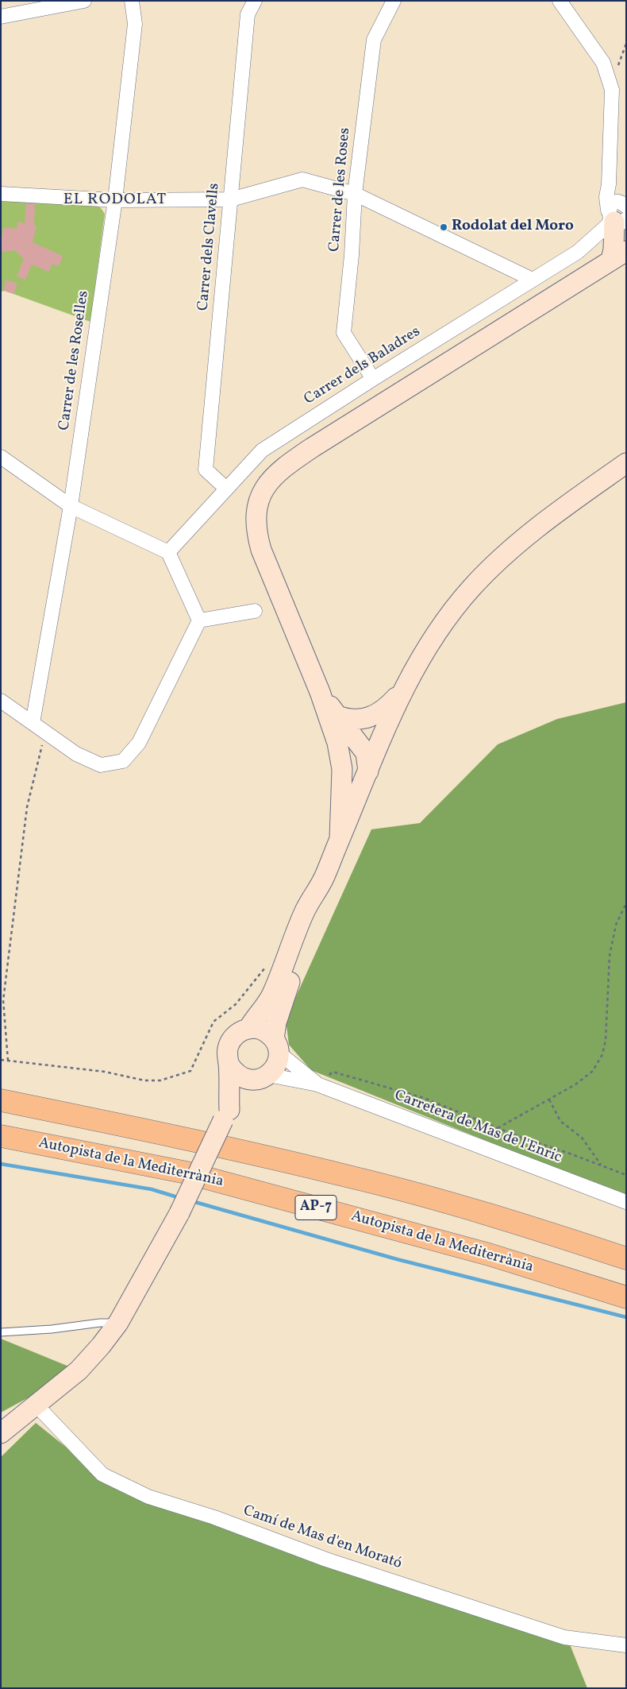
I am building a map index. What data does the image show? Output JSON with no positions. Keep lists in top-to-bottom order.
{
  "streets": {
    "highway": ["Autopista de la Mediterrània", "AP-7"],
    "street": [
      "Carrer de les Roses",
      "Carrer dels Clavells",
      "Carrer de les Roselles",
      "Carrer dels Baladres",
      "Carretera de Mas de l'Enric",
      "Camí de Mas d'en Morató"
    ]
  },
  "crossings": [
    ["Carrer de les Roses", "Carrer dels Baladres"],
    ["Carrer dels Clavells", "Carrer dels Baladres"]
  ],
  "districts": ["EL RODOLAT"],
  "places": ["Rodolat del Moro"]
}
